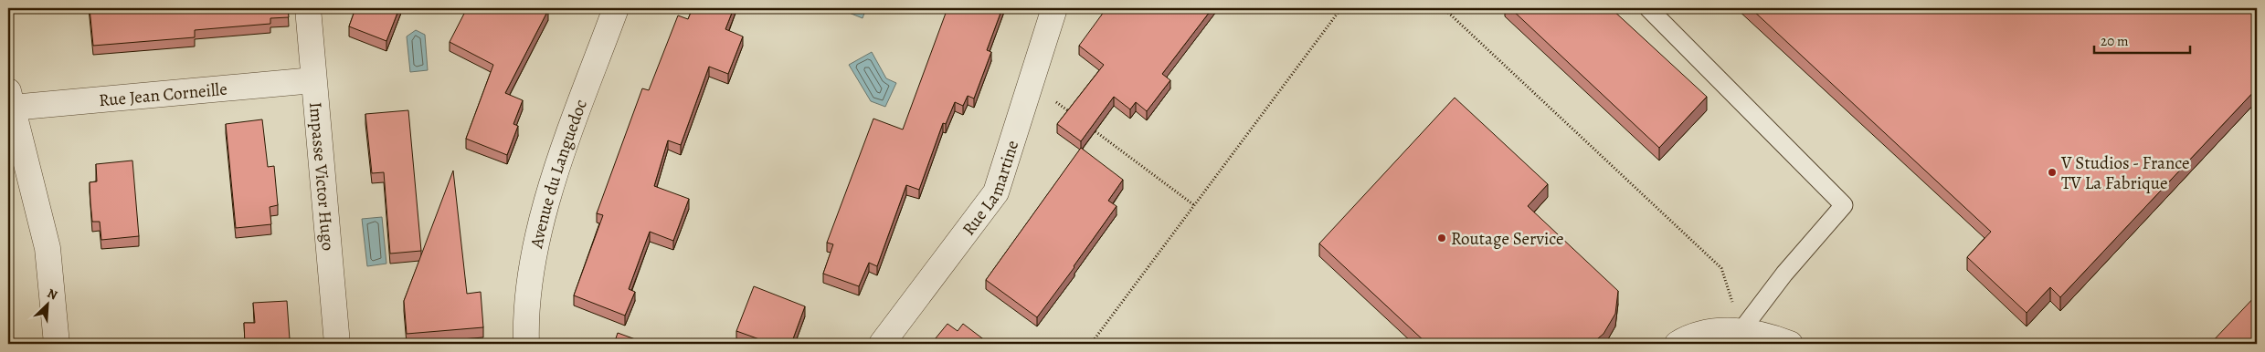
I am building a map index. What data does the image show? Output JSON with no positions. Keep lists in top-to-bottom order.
{
  "streets": {
    "street": [
      "Rue Jean Corneille",
      "Avenue du Languedoc",
      "Impasse Victor Hugo",
      "Rue Lamartine"
    ]
  },
  "crossings": [
    ["Rue Jean Corneille", "Impasse Victor Hugo"]
  ],
  "places": ["V Studios - France TV La Fabrique", "Routage Service"],
  "scale_bar": "20 m",
  "north": "top right"
}
